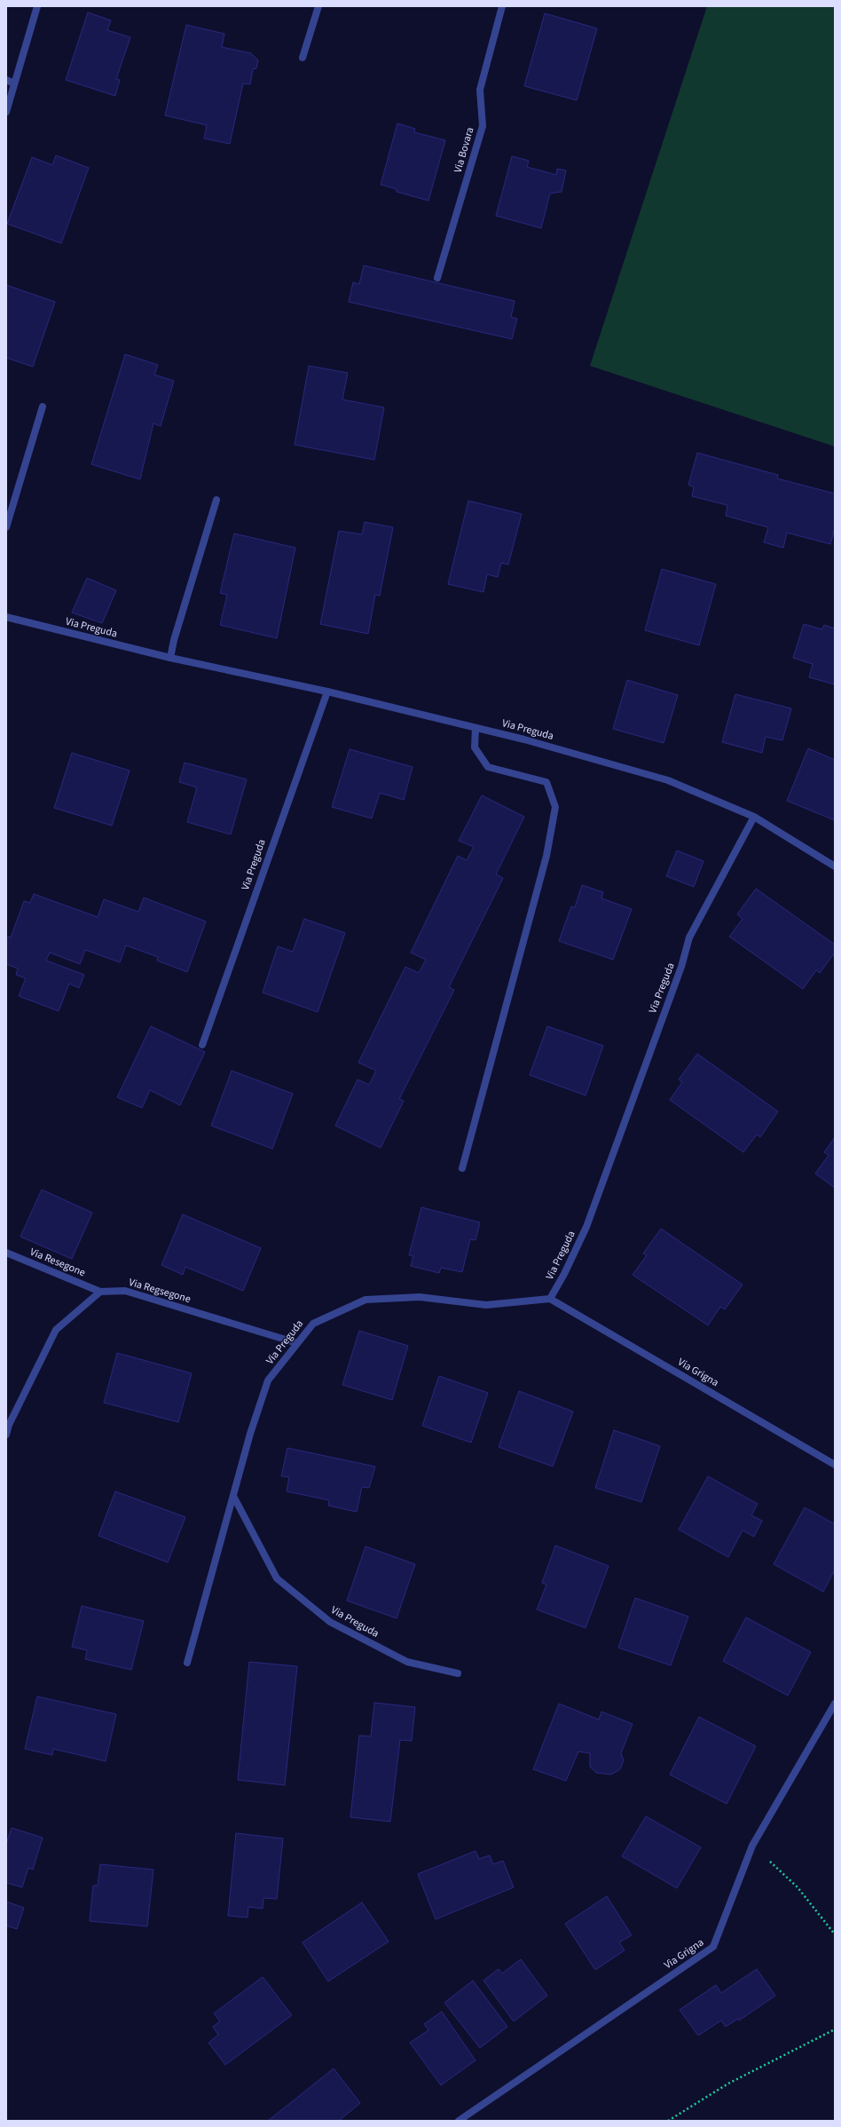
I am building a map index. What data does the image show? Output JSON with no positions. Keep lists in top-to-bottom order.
{
  "streets": {
    "street": [
      "Via Bovara",
      "Via Preguda",
      "Via Resegone",
      "Via Regsegone",
      "Via Grigna"
    ]
  },
  "crossings": [
    ["Via Preguda", "Via Regsegone"],
    ["Via Preguda", "Via Grigna"],
    ["Via Resegone", "Via Regsegone"]
  ]
}
